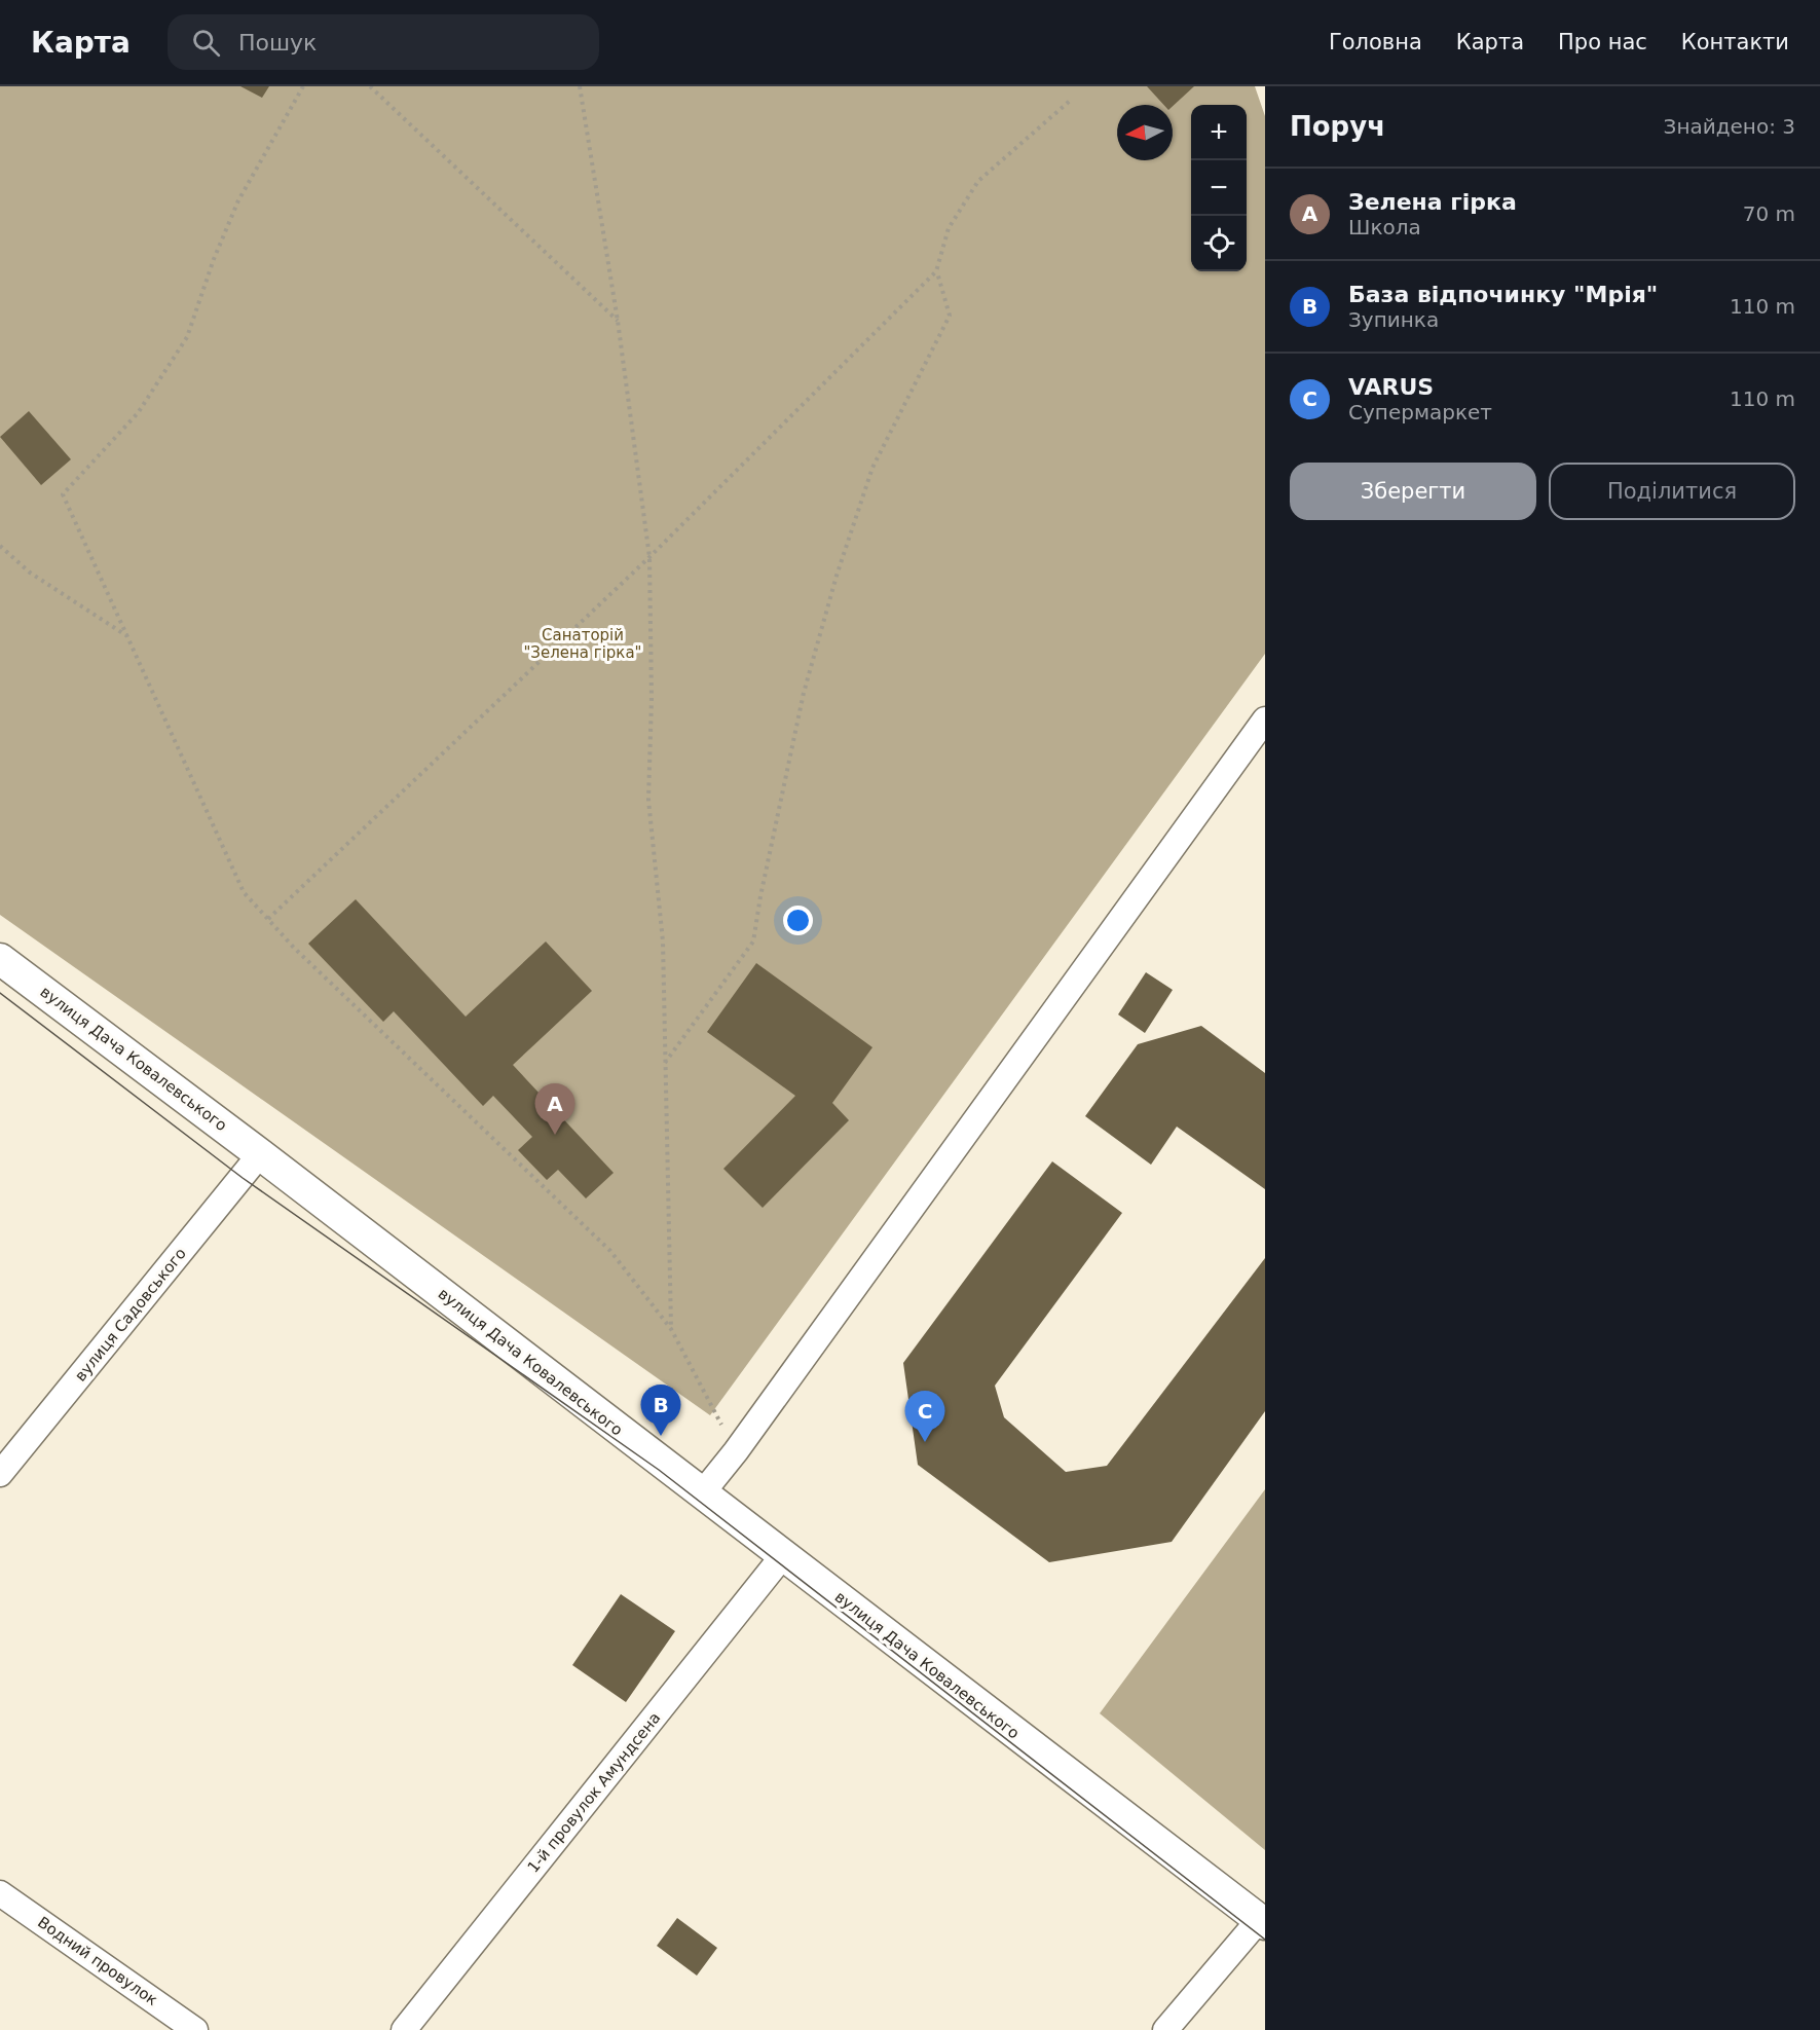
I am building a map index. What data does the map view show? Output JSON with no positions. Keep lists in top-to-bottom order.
{
  "streets": {
    "street": [
      "вулиця Дача Ковалевського",
      "вулиця Садовського",
      "1-й провулок Амундсена",
      "Водний провулок"
    ]
  },
  "crossings": [
    ["вулиця Дача Ковалевського", "вулиця Садовського"],
    ["вулиця Дача Ковалевського", "1-й провулок Амундсена"]
  ],
  "parks": ["Санаторій \"Зелена гірка\""],
  "north": "left",
  "page": {
    "header": "Карта",
    "search": "Пошук",
    "nav": [
      "Головна",
      "Карта",
      "Про нас",
      "Контакти"
    ],
    "heading": ["Поруч", "Знайдено: 3"],
    "map_buttons": ["+", "−"],
    "list": [
      {
        "mark": "A",
        "name": "Зелена гірка",
        "note": "Школа",
        "value": "70 m"
      },
      {
        "mark": "B",
        "name": "База відпочинку \"Мрія\"",
        "note": "Зупинка",
        "value": "110 m"
      },
      {
        "mark": "C",
        "name": "VARUS",
        "note": "Супермаркет",
        "value": "110 m"
      }
    ],
    "buttons": ["Зберегти", "Поділитися"],
    "pins": ["A", "B", "C"]
  }
}
